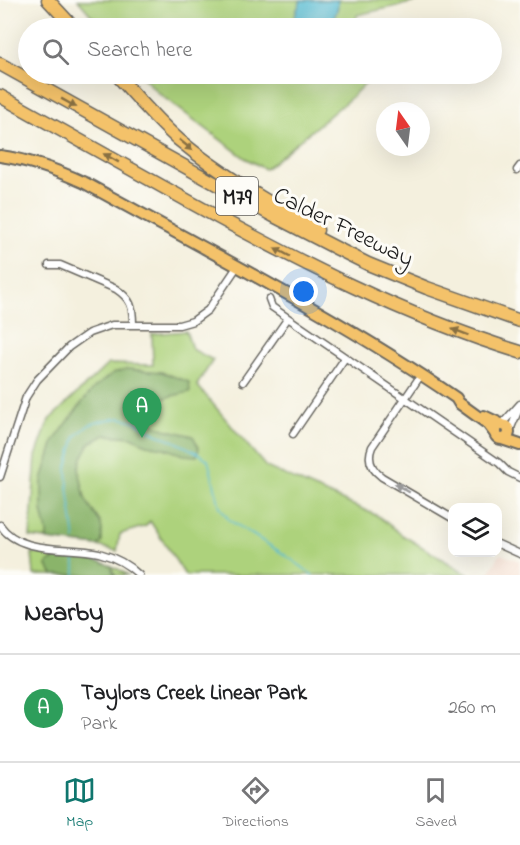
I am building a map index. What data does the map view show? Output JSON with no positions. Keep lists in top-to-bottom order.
{
  "streets": {
    "highway": ["M79", "Calder Freeway"]
  },
  "north": "top",
  "page": {
    "search": "Search here",
    "pins": "A",
    "heading": "Nearby",
    "list": [
      {
        "mark": "A",
        "name": "Taylors Creek Linear Park",
        "note": "Park",
        "value": "260 m"
      }
    ],
    "nav": ["Map", "Directions", "Saved"]
  }
}
